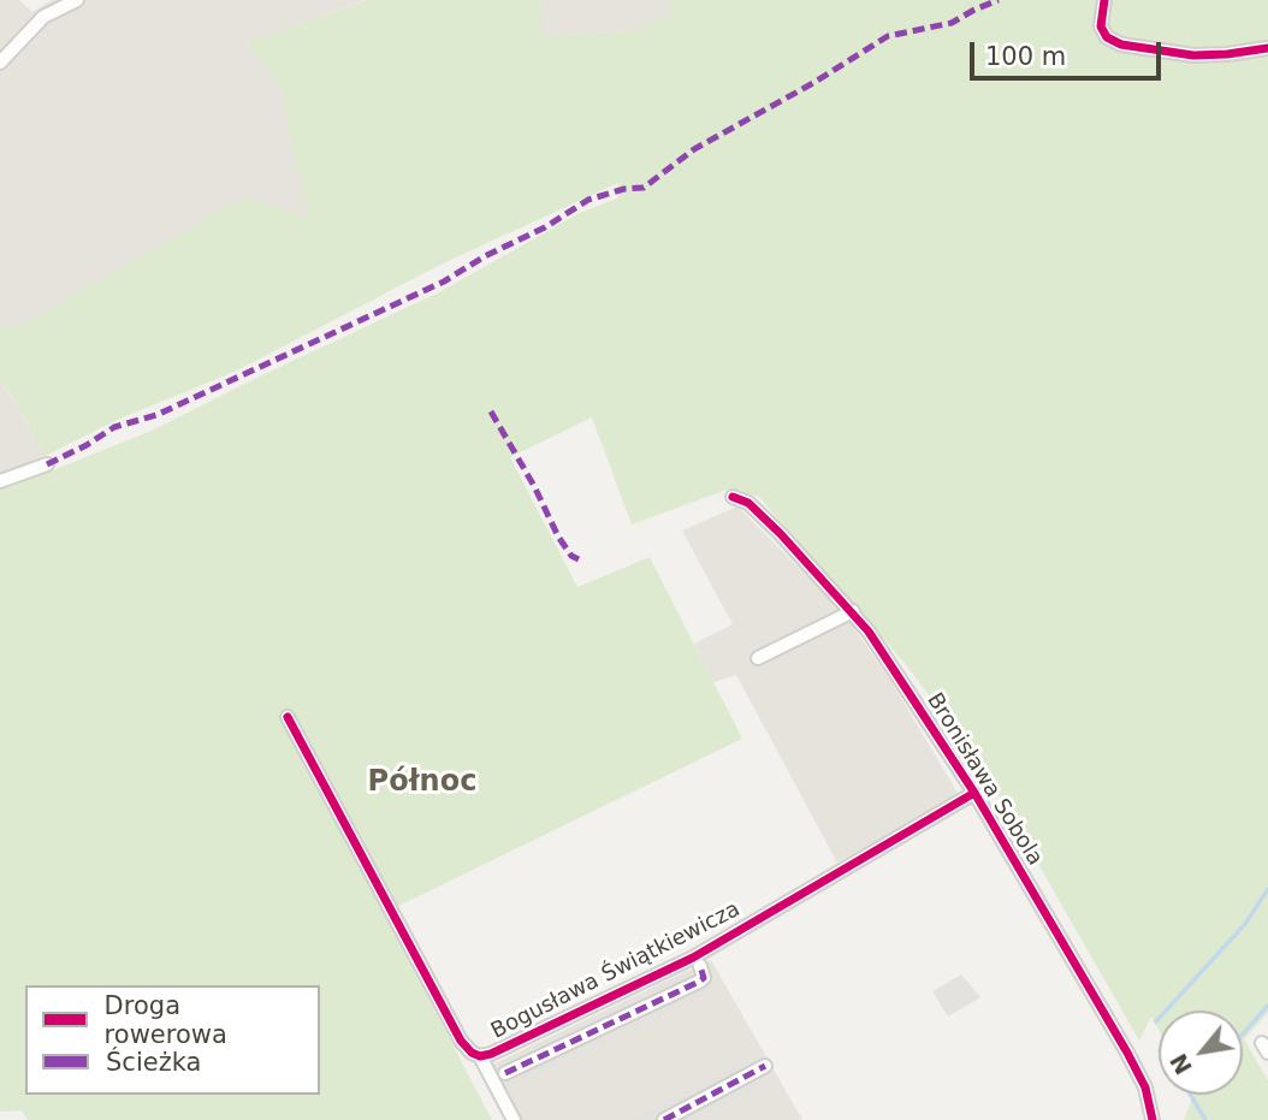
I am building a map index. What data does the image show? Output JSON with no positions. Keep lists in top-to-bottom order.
{
  "streets": {
    "street": ["Bronisława Sobola", "Bogusława Świątkiewicza"]
  },
  "crossings": [
    ["Bronisława Sobola", "Bogusława Świątkiewicza"]
  ],
  "districts": ["Północ"],
  "legend": ["Droga rowerowa", "Ścieżka"],
  "scale_bar": "100 m",
  "north": "bottom left"
}
